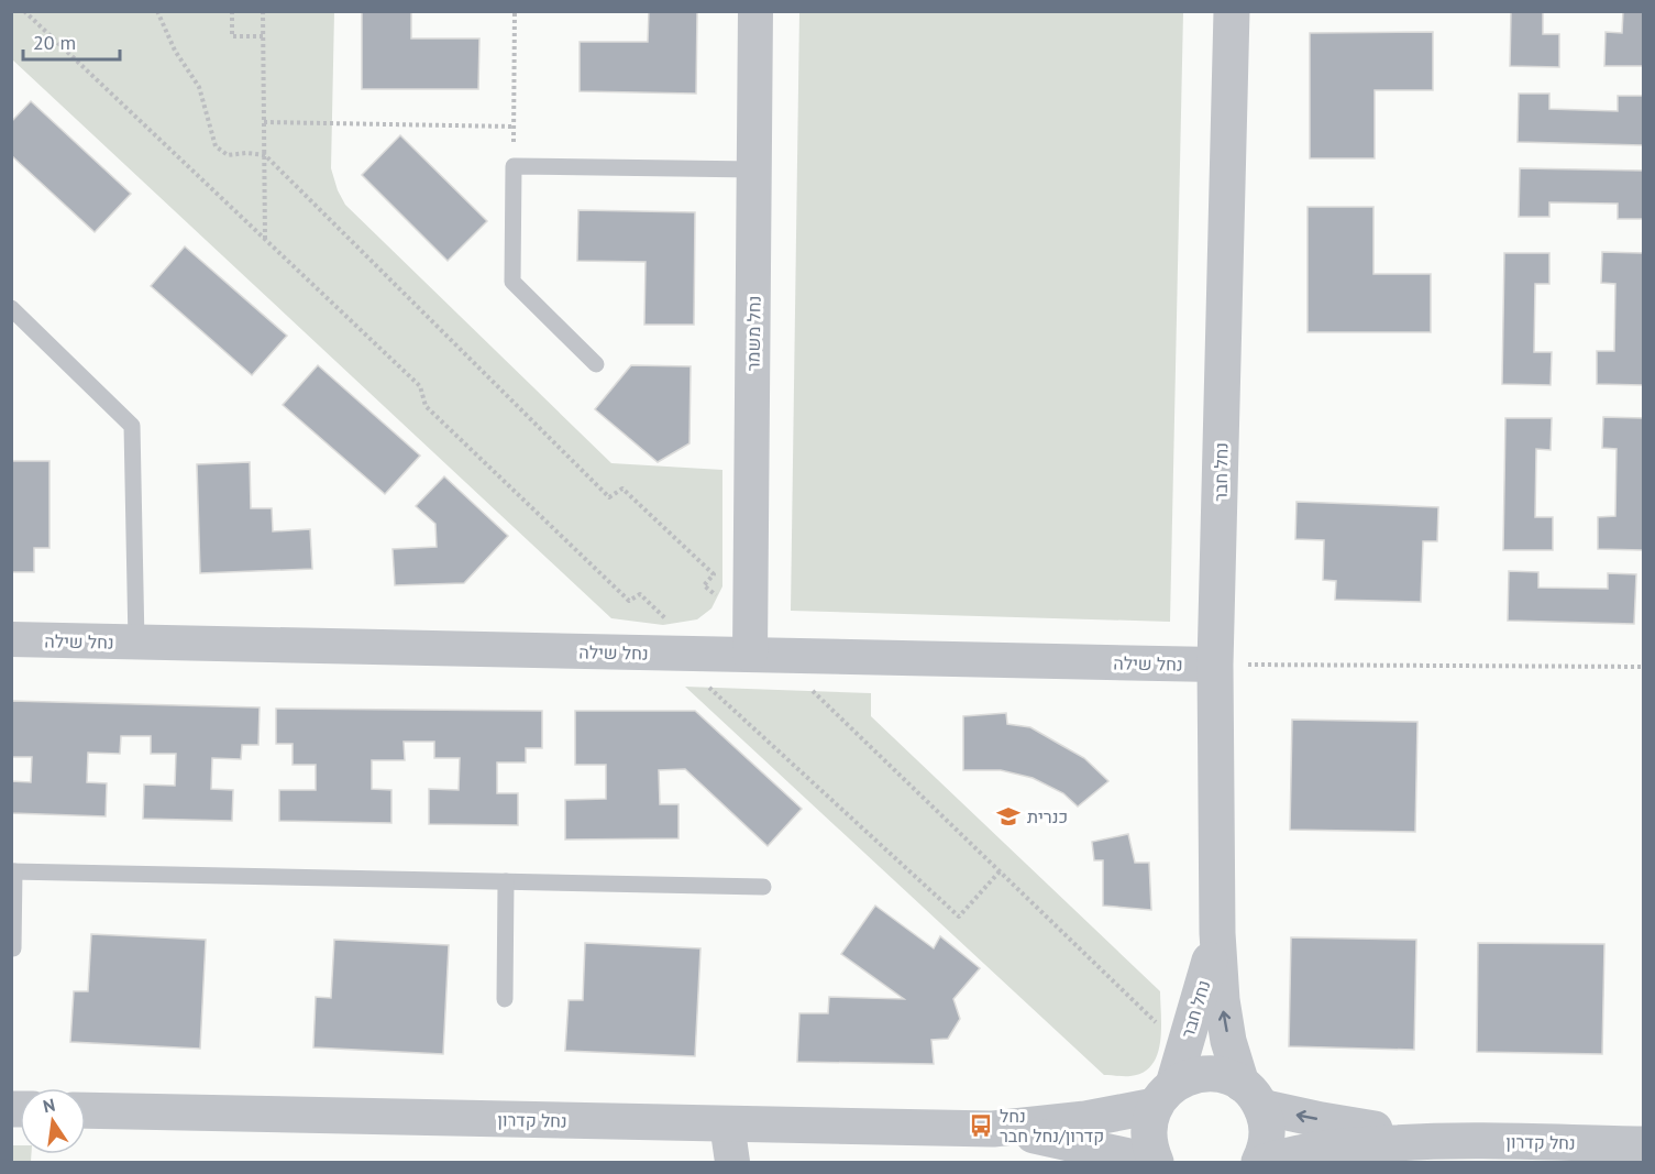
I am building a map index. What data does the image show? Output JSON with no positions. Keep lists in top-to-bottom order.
{
  "streets": {
    "street": [
      "נחל משמר",
      "נחל חבר",
      "נחל שילה",
      "נחל קדרון"
    ]
  },
  "crossings": [
    ["נחל משמר", "נחל שילה"],
    ["נחל חבר", "נחל שילה"],
    ["נחל חבר", "נחל קדרון"]
  ],
  "places": {
    "school or university": ["כנרית"],
    "bus stop": ["נחל קדרון/נחל חבר"]
  },
  "scale_bar": "20 m",
  "north": "top"
}
